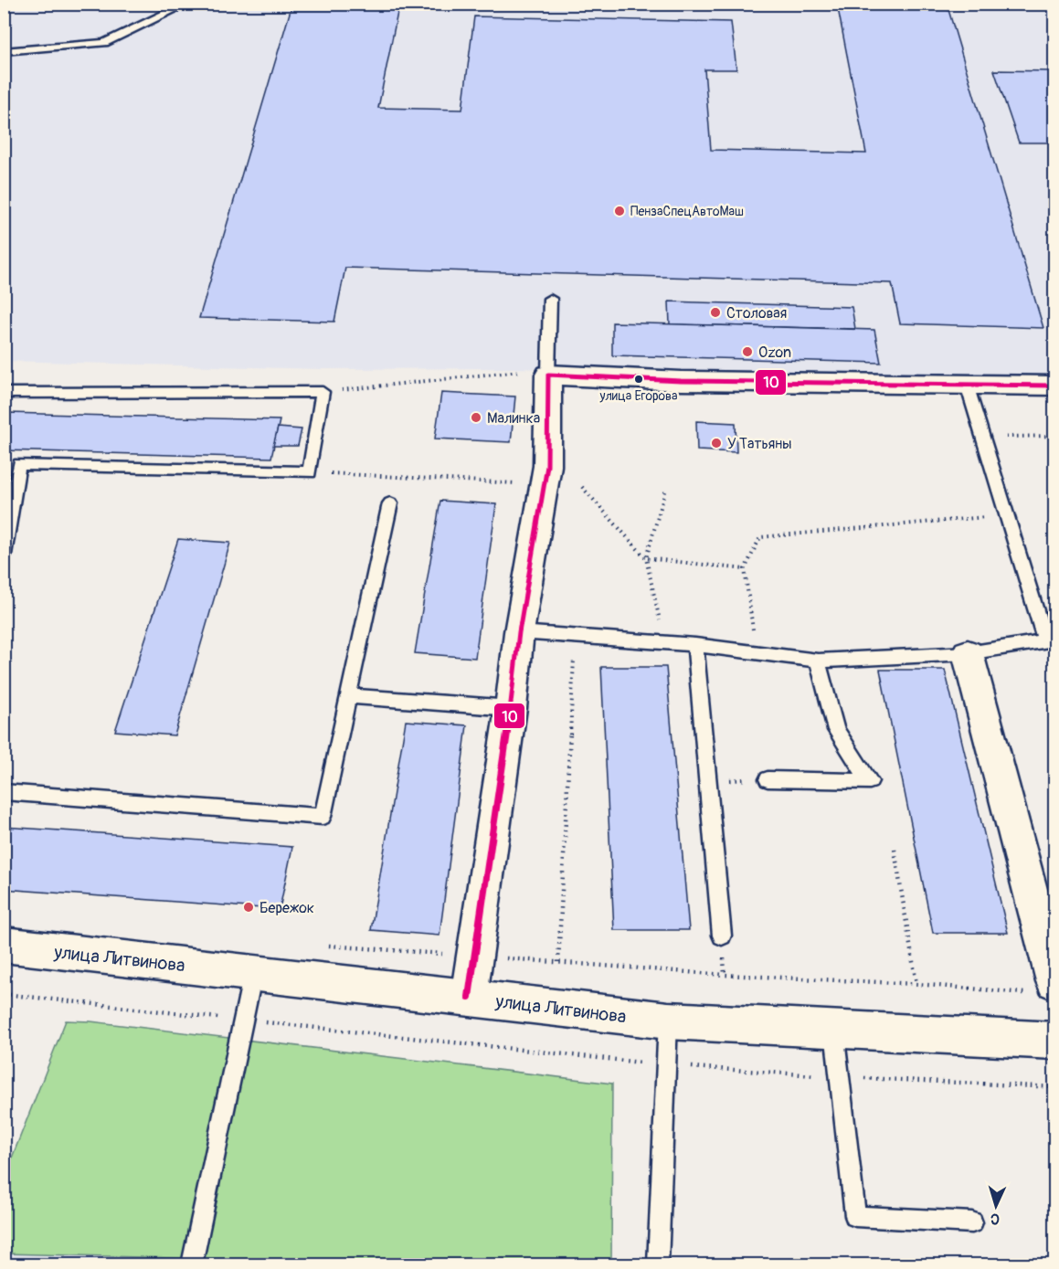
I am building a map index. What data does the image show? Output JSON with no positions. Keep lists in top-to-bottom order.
{
  "streets": {
    "street": ["улица Литвинова"]
  },
  "places": [
    "ПензаСпецАвтоМаш",
    "Столовая",
    "Ozon",
    "улица Егорова",
    "Малинка",
    "У Татьяны",
    "Бережок"
  ],
  "lines": ["transit line 10"],
  "north": "bottom"
}
